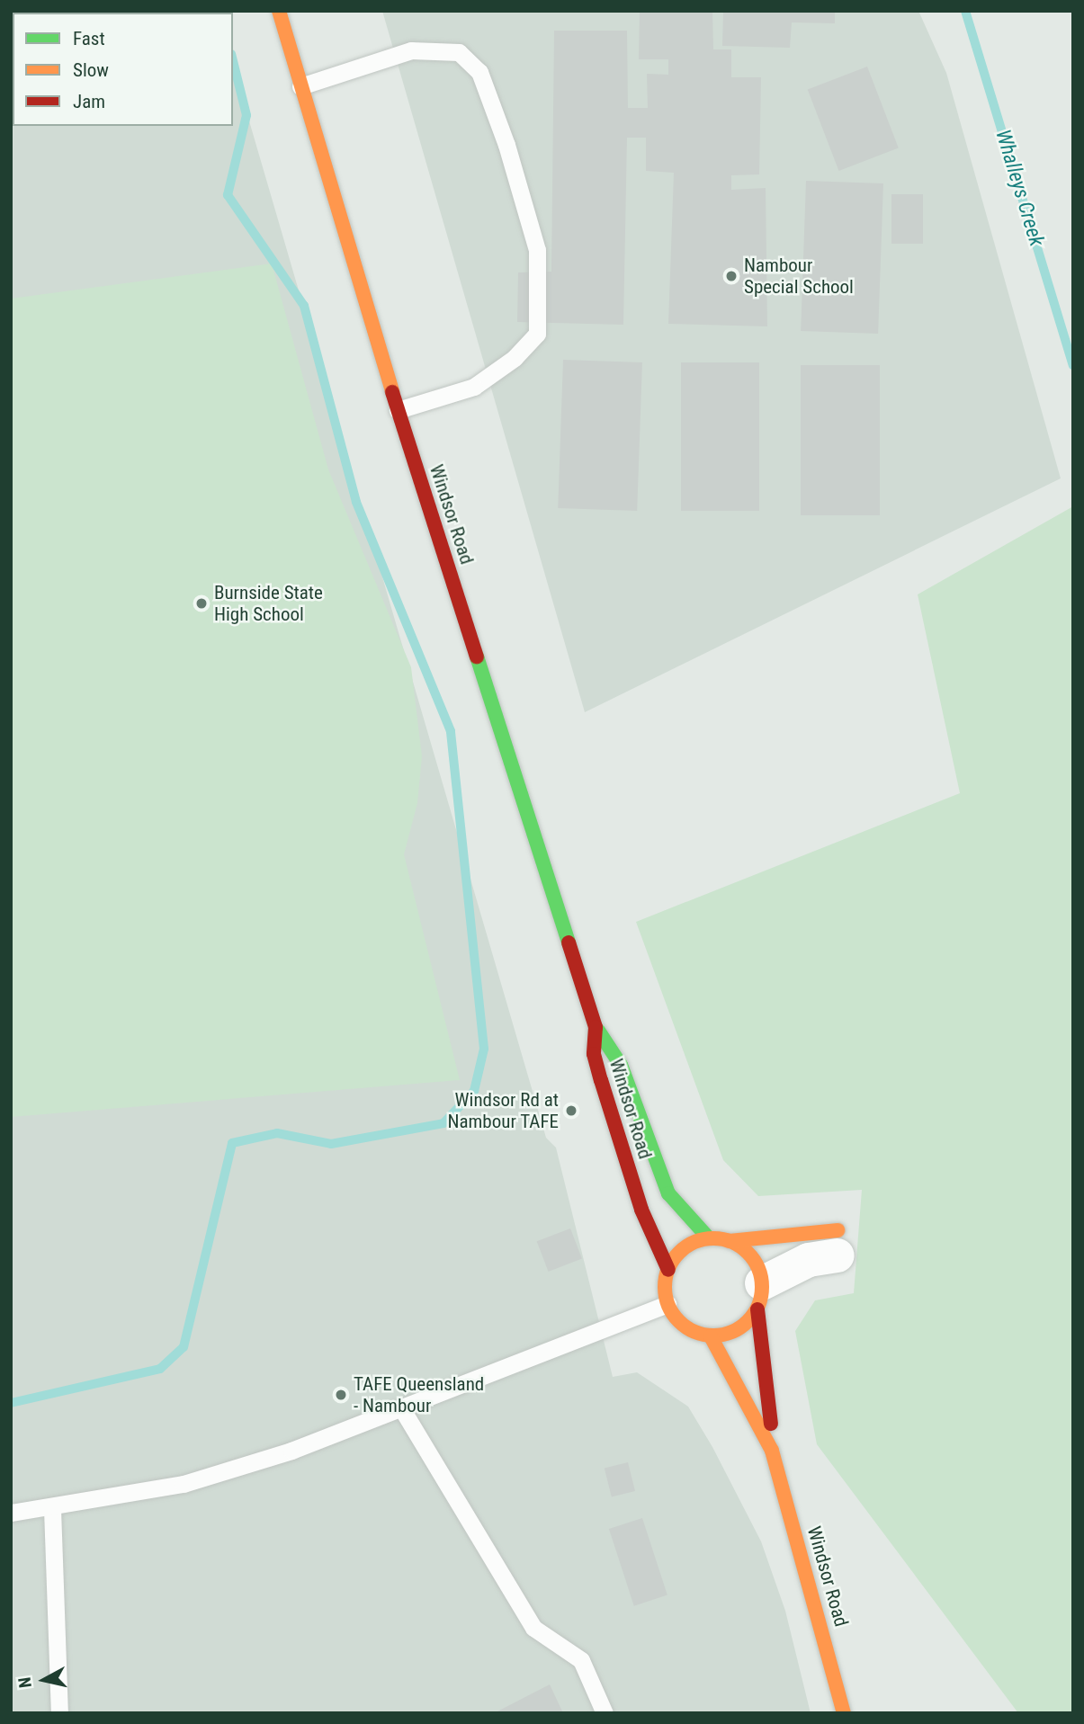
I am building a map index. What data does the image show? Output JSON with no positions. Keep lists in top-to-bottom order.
{
  "streets": {
    "street": ["Windsor Road"]
  },
  "water": ["Whalleys Creek"],
  "places": [
    "Nambour Special School",
    "Burnside State High School",
    "Windsor Rd at Nambour TAFE",
    "TAFE Queensland - Nambour"
  ],
  "legend": ["Fast", "Slow", "Jam"],
  "north": "left"
}
